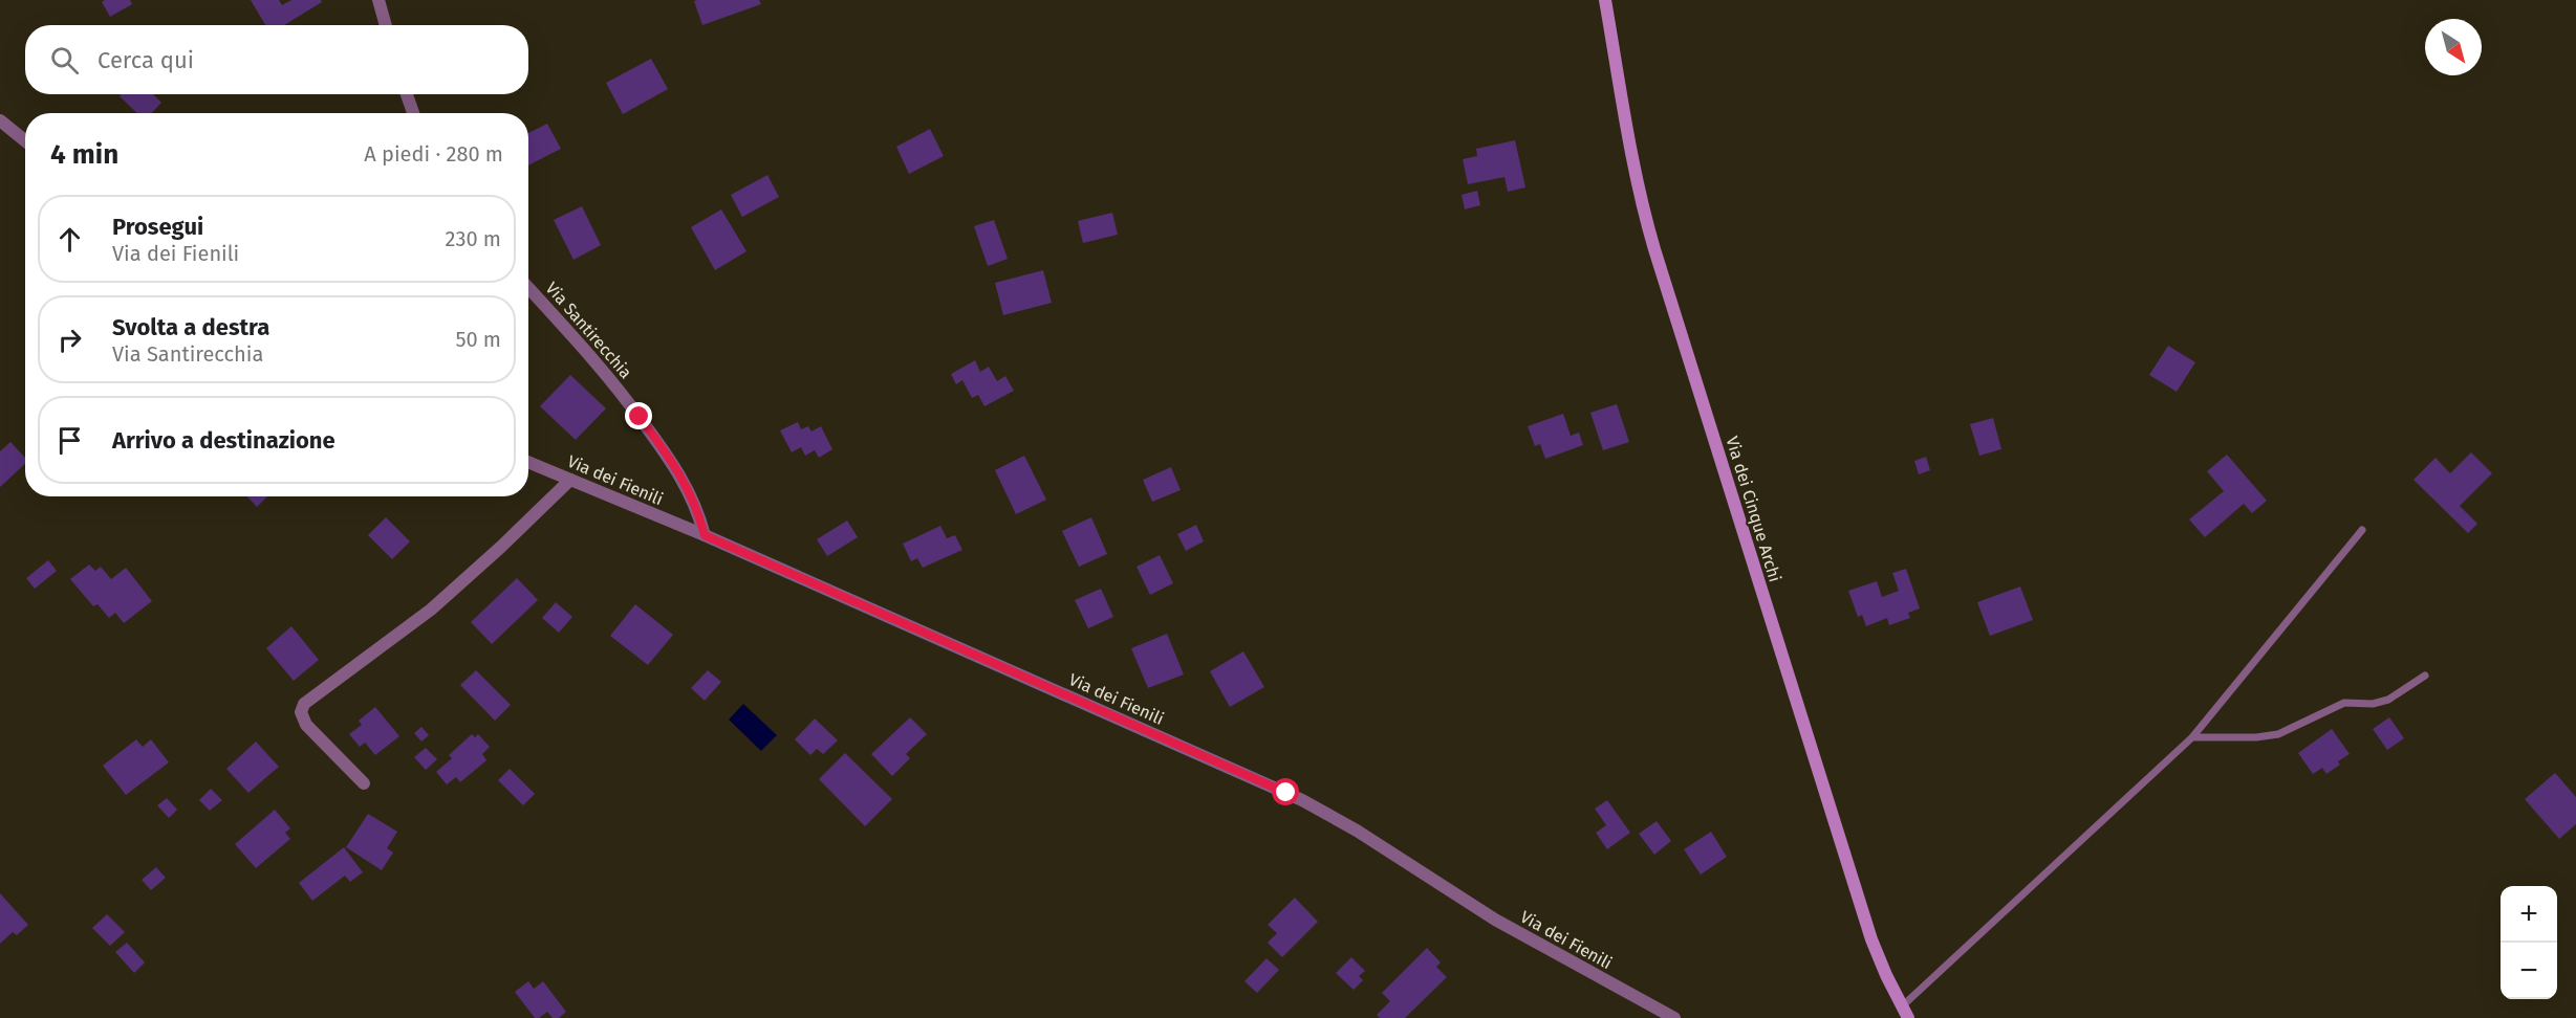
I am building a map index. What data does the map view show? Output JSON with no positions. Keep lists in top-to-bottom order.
{
  "streets": {
    "main road": ["Via dei Cinque Archi"],
    "street": ["Via Santirecchia", "Via dei Fienili"]
  },
  "crossings": [
    ["Via Santirecchia", "Via dei Fienili"]
  ],
  "north": "bottom right",
  "page": {
    "search": "Cerca qui",
    "heading": ["4 min", "A piedi · 280 m"],
    "list": [
      ["Prosegui", "Via dei Fienili", "230 m"],
      ["Svolta a destra", "Via Santirecchia", "50 m"],
      "Arrivo a destinazione"
    ],
    "map_buttons": ["+", "−"]
  }
}
